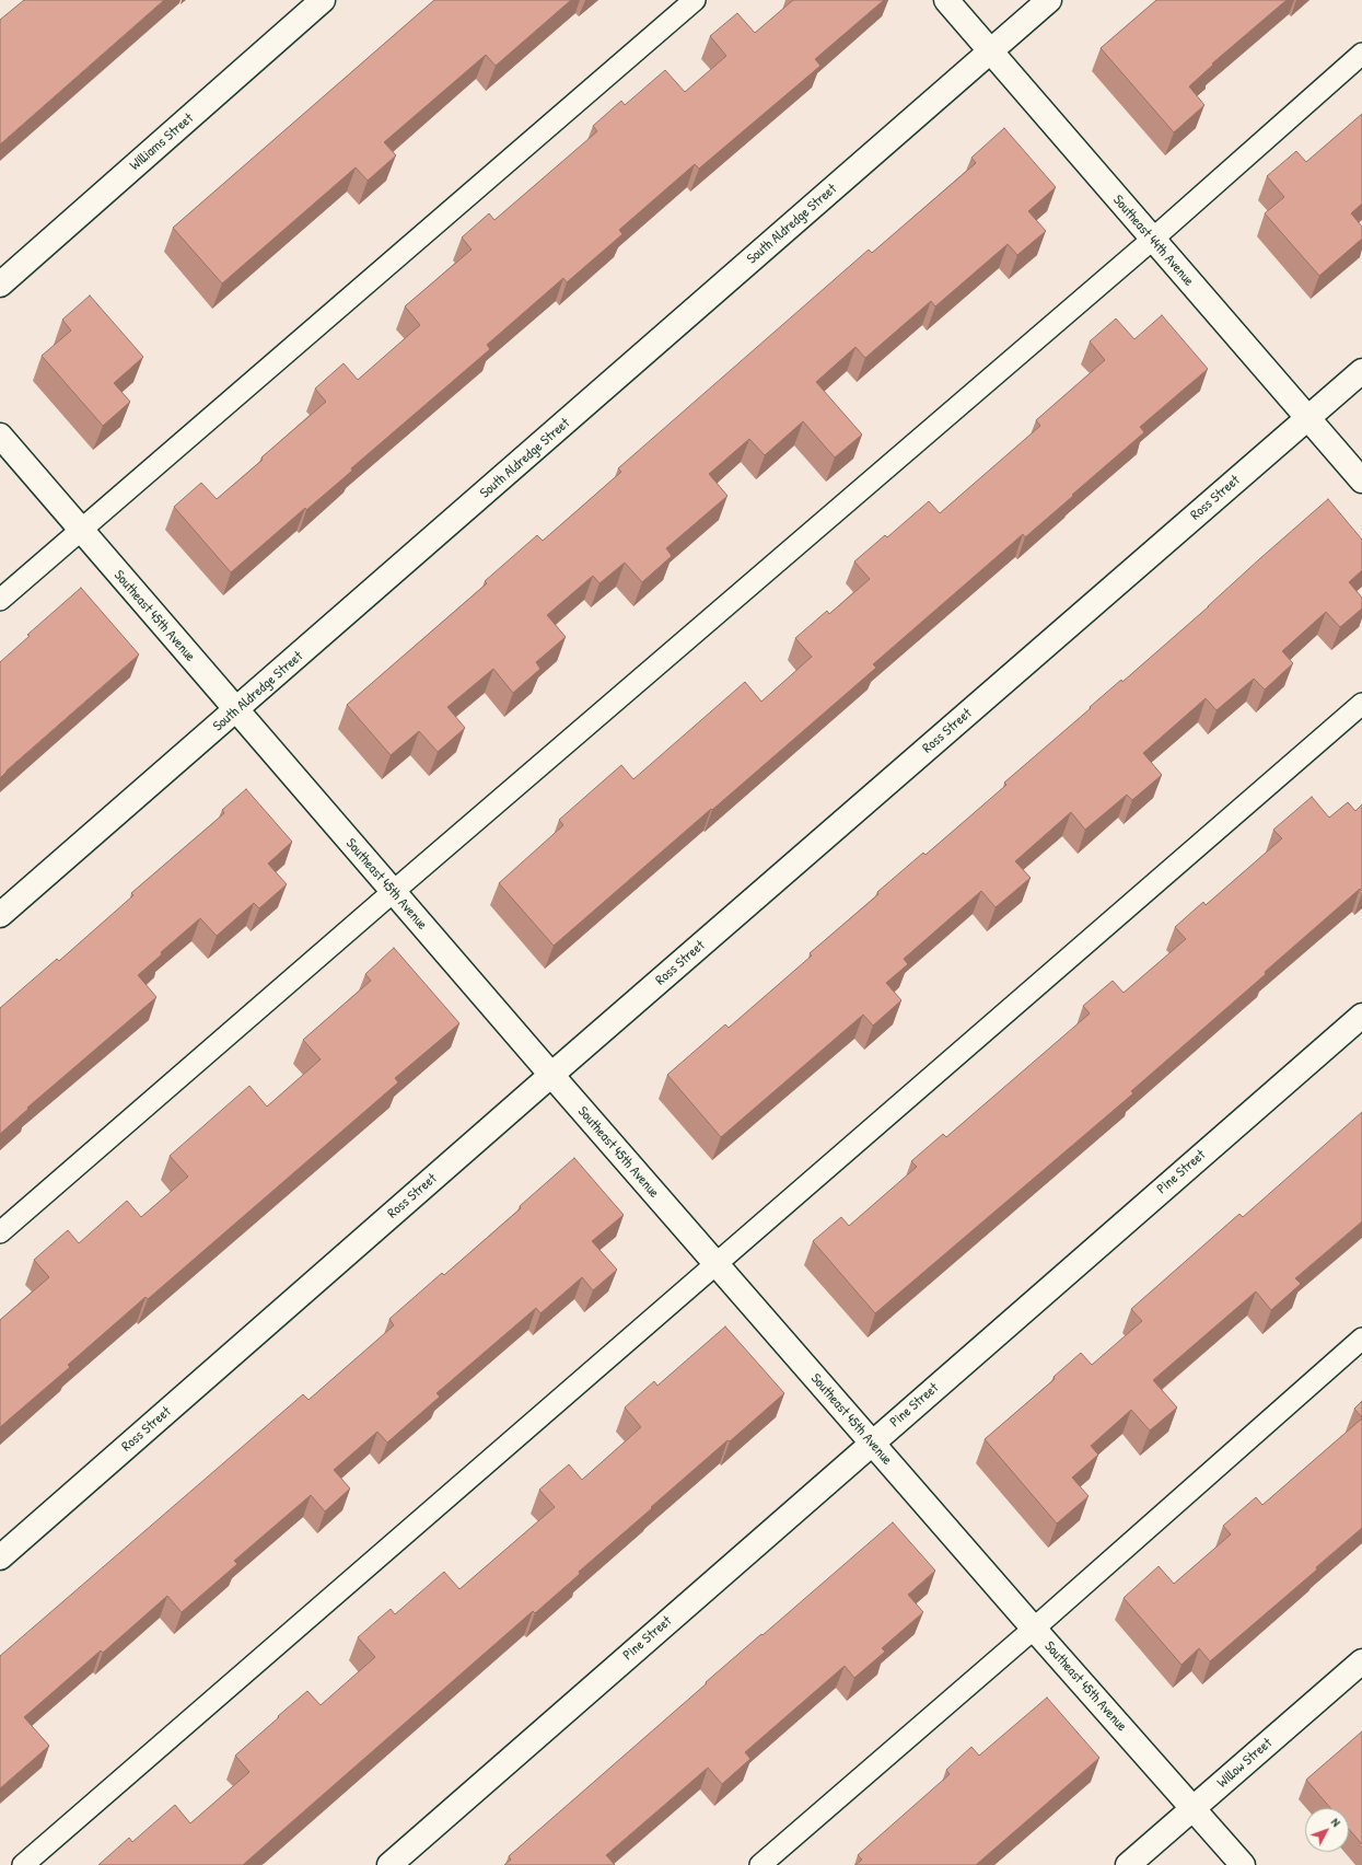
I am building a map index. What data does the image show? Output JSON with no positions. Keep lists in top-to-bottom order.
{
  "streets": {
    "street": [
      "Williams Street",
      "South Aldredge Street",
      "Southeast 44th Avenue",
      "Ross Street",
      "Southeast 45th Avenue",
      "Pine Street",
      "Willow Street"
    ]
  },
  "crossings": [
    ["South Aldredge Street", "Southeast 44th Avenue"],
    ["South Aldredge Street", "Southeast 45th Avenue"],
    ["Southeast 44th Avenue", "Ross Street"],
    ["Ross Street", "Southeast 45th Avenue"],
    ["Southeast 45th Avenue", "Pine Street"],
    ["Southeast 45th Avenue", "Willow Street"]
  ],
  "north": "top right"
}
